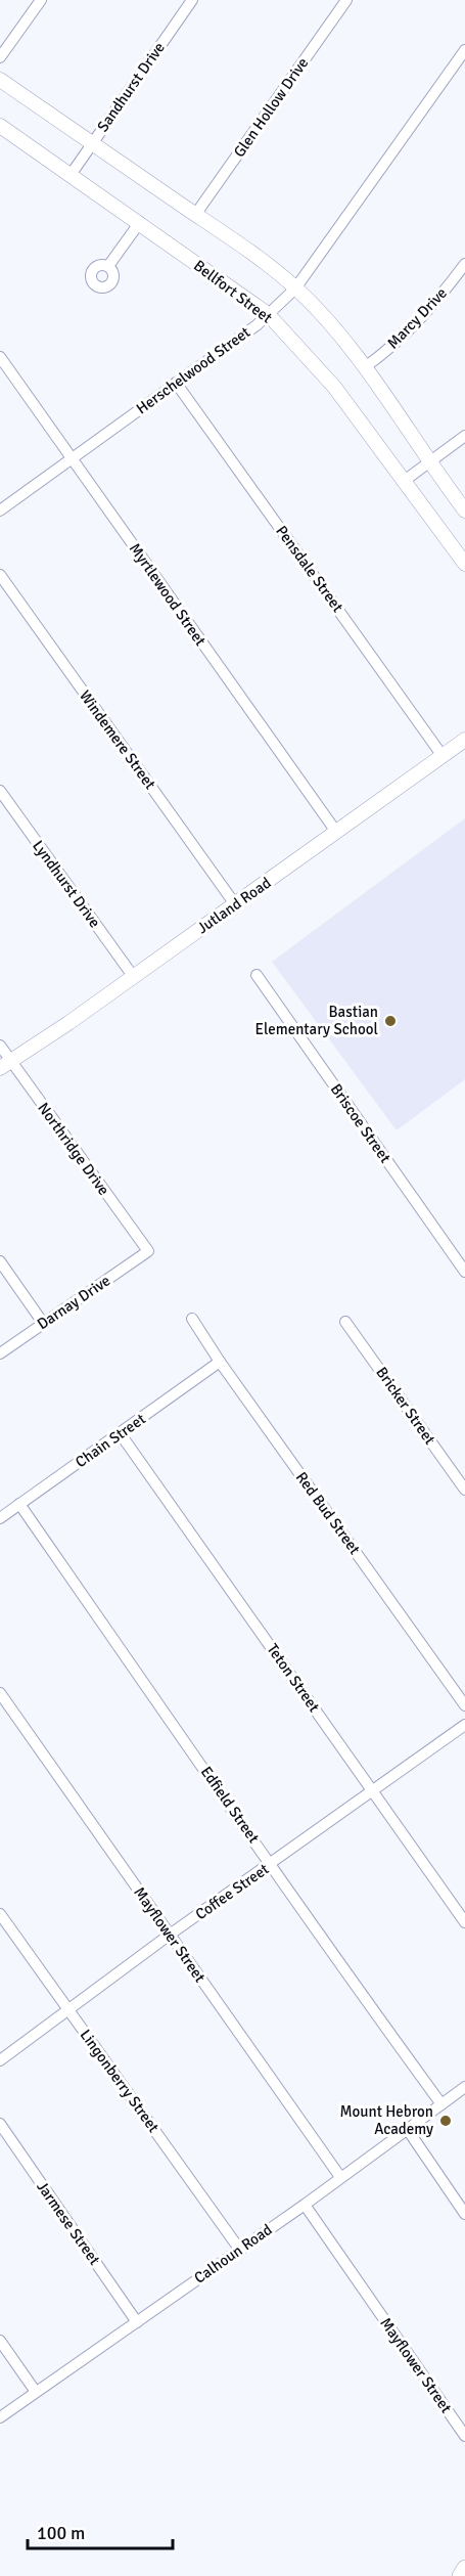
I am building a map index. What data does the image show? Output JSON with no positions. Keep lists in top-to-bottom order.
{
  "streets": {
    "main road": ["Bellfort Street", "Jutland Road"],
    "street": [
      "Sandhurst Drive",
      "Glen Hollow Drive",
      "Marcy Drive",
      "Herschelwood Street",
      "Pensdale Street",
      "Myrtlewood Street",
      "Windemere Street",
      "Lyndhurst Drive",
      "Briscoe Street",
      "Northridge Drive",
      "Darnay Drive",
      "Bricker Street",
      "Chain Street",
      "Red Bud Street",
      "Teton Street",
      "Edfield Street",
      "Coffee Street",
      "Mayflower Street",
      "Lingonberry Street",
      "Jarmese Street",
      "Calhoun Road"
    ]
  },
  "crossings": [
    ["Sandhurst Drive", "Bellfort Street"],
    ["Bellfort Street", "Herschelwood Street"],
    ["Herschelwood Street", "Pensdale Street"],
    ["Herschelwood Street", "Myrtlewood Street"],
    ["Pensdale Street", "Jutland Road"],
    ["Myrtlewood Street", "Jutland Road"],
    ["Windemere Street", "Jutland Road"],
    ["Lyndhurst Drive", "Jutland Road"],
    ["Jutland Road", "Northridge Drive"],
    ["Northridge Drive", "Darnay Drive"],
    ["Chain Street", "Red Bud Street"],
    ["Chain Street", "Teton Street"],
    ["Chain Street", "Edfield Street"],
    ["Teton Street", "Coffee Street"],
    ["Edfield Street", "Coffee Street"],
    ["Edfield Street", "Calhoun Road"],
    ["Coffee Street", "Mayflower Street"],
    ["Coffee Street", "Lingonberry Street"],
    ["Mayflower Street", "Calhoun Road"],
    ["Lingonberry Street", "Calhoun Road"],
    ["Jarmese Street", "Calhoun Road"]
  ],
  "places": ["Bastian Elementary School", "Mount Hebron Academy"],
  "scale_bar": "100 m"
}
